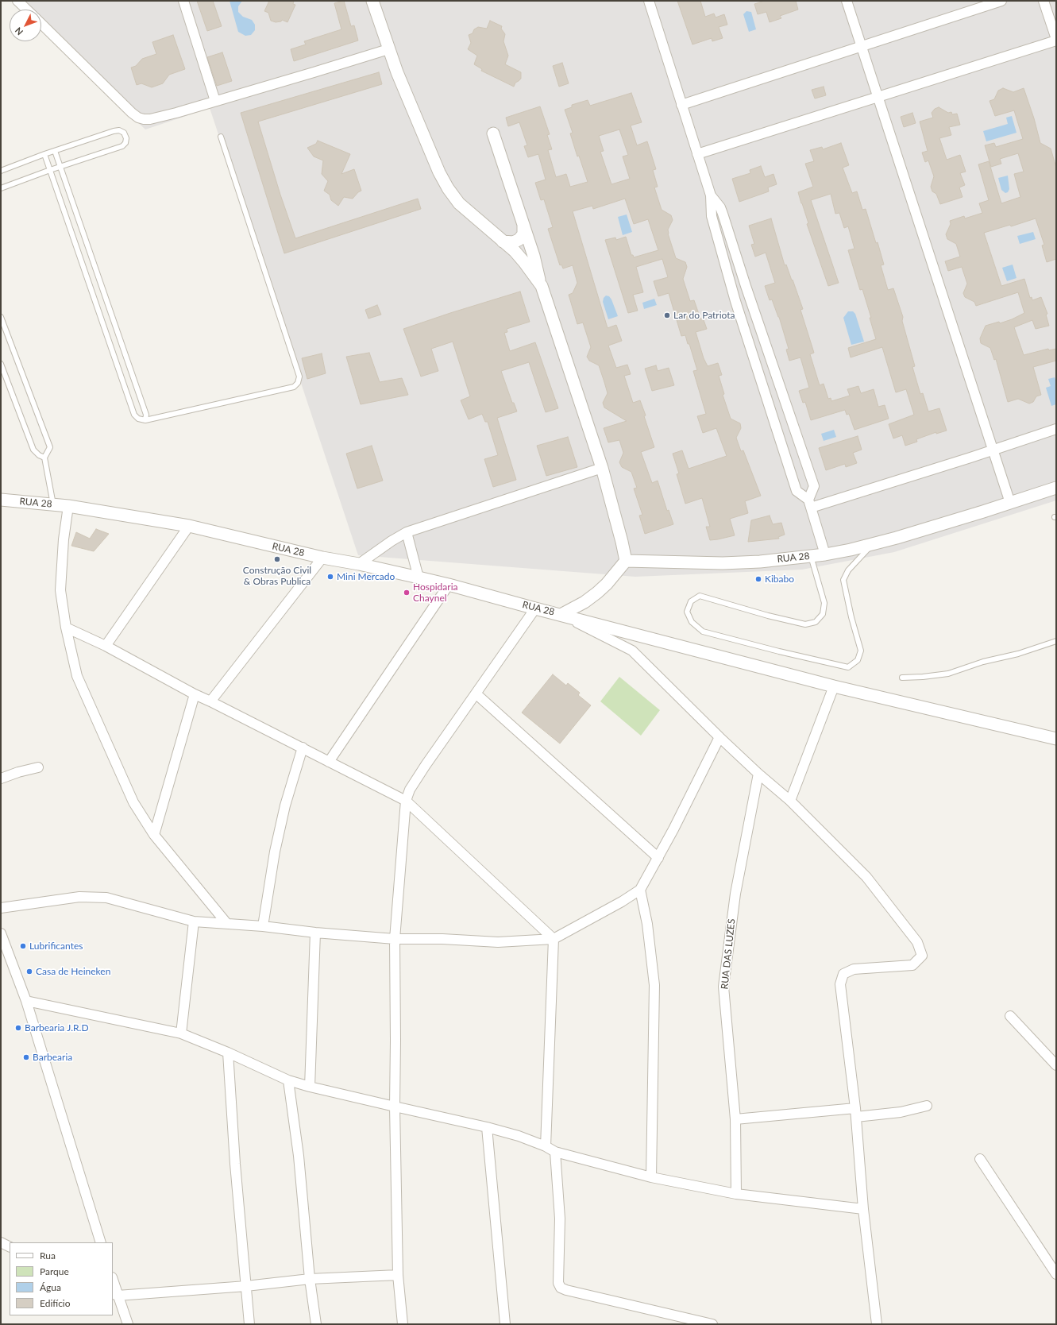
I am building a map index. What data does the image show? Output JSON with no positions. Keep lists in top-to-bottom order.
{
  "streets": {
    "street": ["RUA 28", "RUA DAS LUZES"]
  },
  "places": [
    "Lar do Patriota",
    "Construção Civil & Obras Publica",
    "Mini Mercado",
    "Kibabo",
    "Hospidaria Chaynel",
    "Lubrificantes",
    "Casa de Heineken",
    "Barbearia J.R.D",
    "Barbearia"
  ],
  "legend": [
    "Rua",
    "Parque",
    "Água",
    "Edifício"
  ],
  "north": "bottom left"
}
